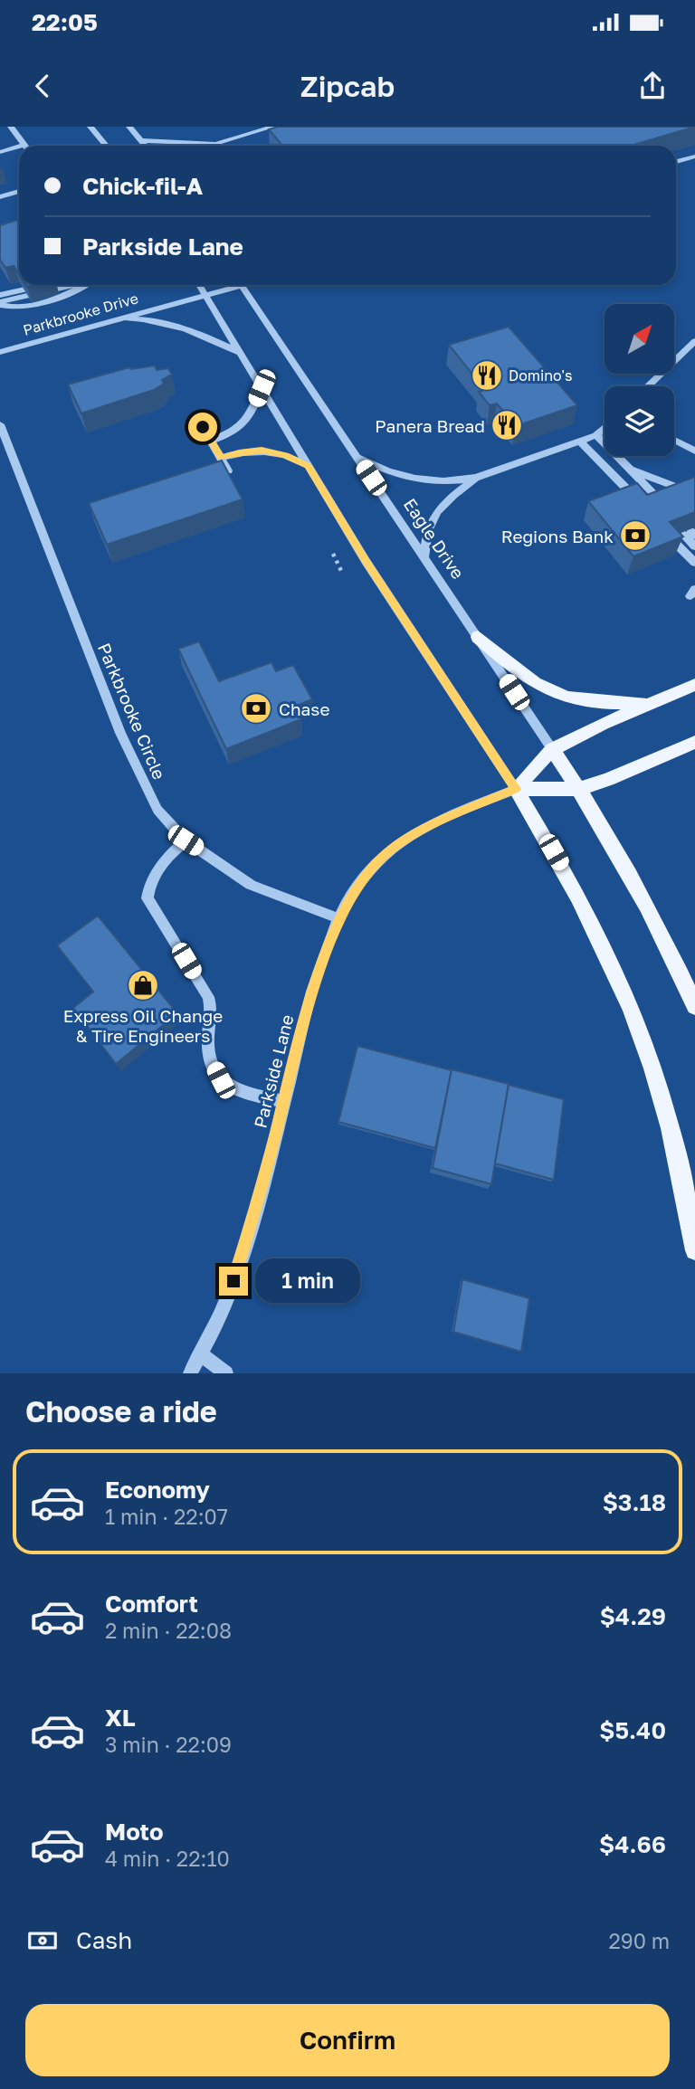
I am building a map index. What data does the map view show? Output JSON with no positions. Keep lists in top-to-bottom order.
{
  "streets": {
    "main road": ["Eagle Drive"],
    "street": ["Parkbrooke Drive", "Parkbrooke Circle", "Parkside Lane"]
  },
  "crossings": [
    ["Parkbrooke Circle", "Parkside Lane"]
  ],
  "places": {
    "restaurant": ["Domino's", "Panera Bread"],
    "bank": ["Regions Bank", "Chase"],
    "shop": ["Express Oil Change & Tire Engineers"]
  },
  "north": "top right",
  "page": {
    "status": "22:05",
    "header": "Zipcab",
    "banner": ["Chick-fil-A", "Parkside Lane"],
    "bubble": "1 min",
    "heading": "Choose a ride",
    "list": [
      {
        "name": "Economy",
        "note": "1 min · 22:07",
        "value": "$3.18"
      },
      {
        "name": "Comfort",
        "note": "2 min · 22:08",
        "value": "$4.29"
      },
      {
        "name": "XL",
        "note": "3 min · 22:09",
        "value": "$5.40"
      },
      {
        "name": "Moto",
        "note": "4 min · 22:10",
        "value": "$4.66"
      }
    ],
    "pay": ["Cash", "290 m"],
    "buttons": "Confirm"
  }
}
